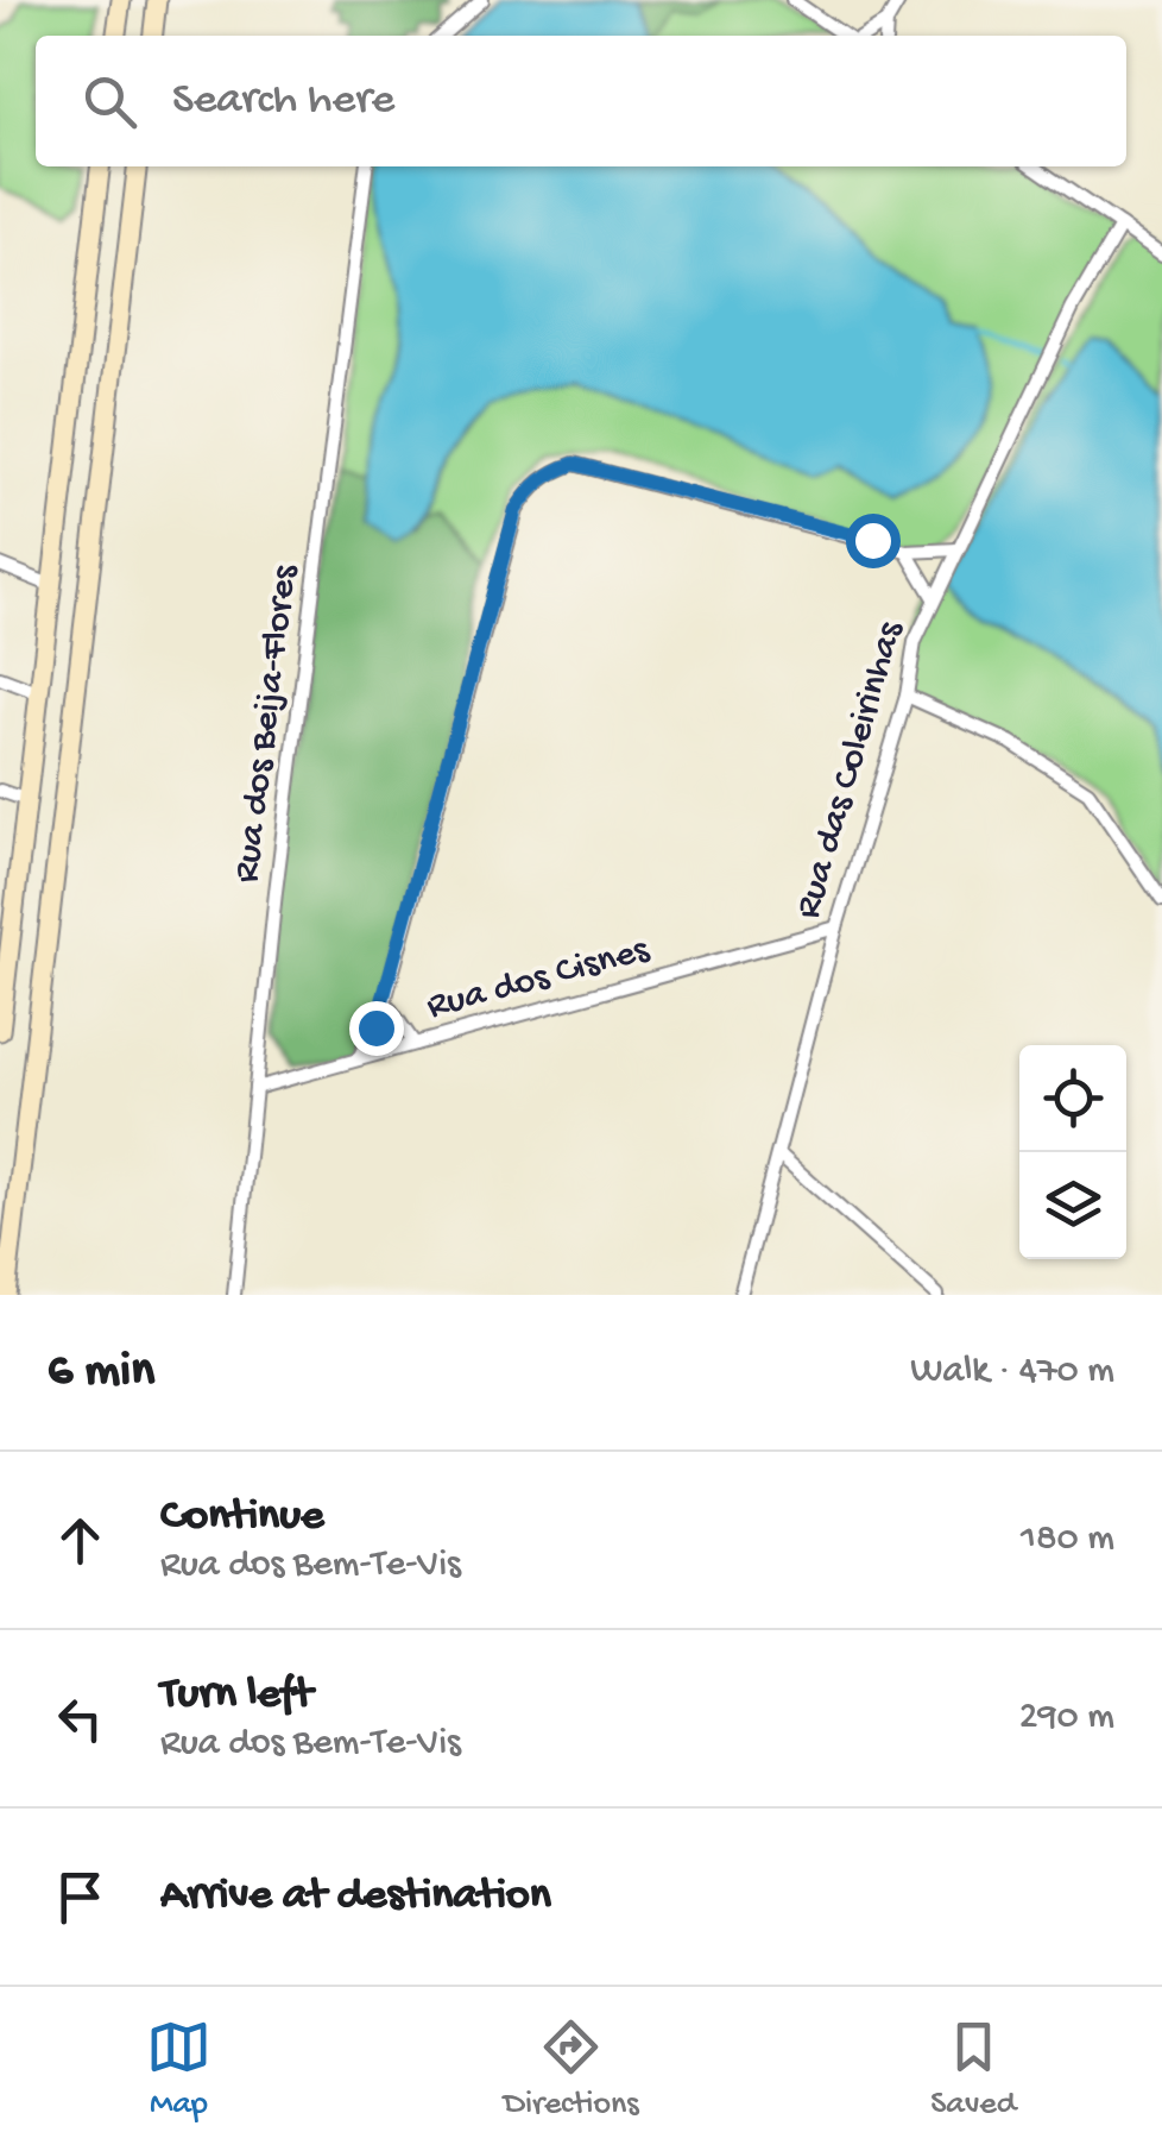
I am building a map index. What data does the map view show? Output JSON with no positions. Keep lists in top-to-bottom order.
{
  "streets": {
    "street": ["Rua dos Beija-Flores", "Rua das Coleirinhas", "Rua dos Cisnes"]
  },
  "crossings": [
    ["Rua dos Beija-Flores", "Rua dos Cisnes"],
    ["Rua das Coleirinhas", "Rua dos Cisnes"]
  ],
  "page": {
    "search": "Search here",
    "heading": ["6 min", "Walk · 470 m"],
    "list": [
      ["Continue", "Rua dos Bem-Te-Vis", "180 m"],
      ["Turn left", "Rua dos Bem-Te-Vis", "290 m"],
      "Arrive at destination"
    ],
    "nav": ["Map", "Directions", "Saved"]
  }
}
